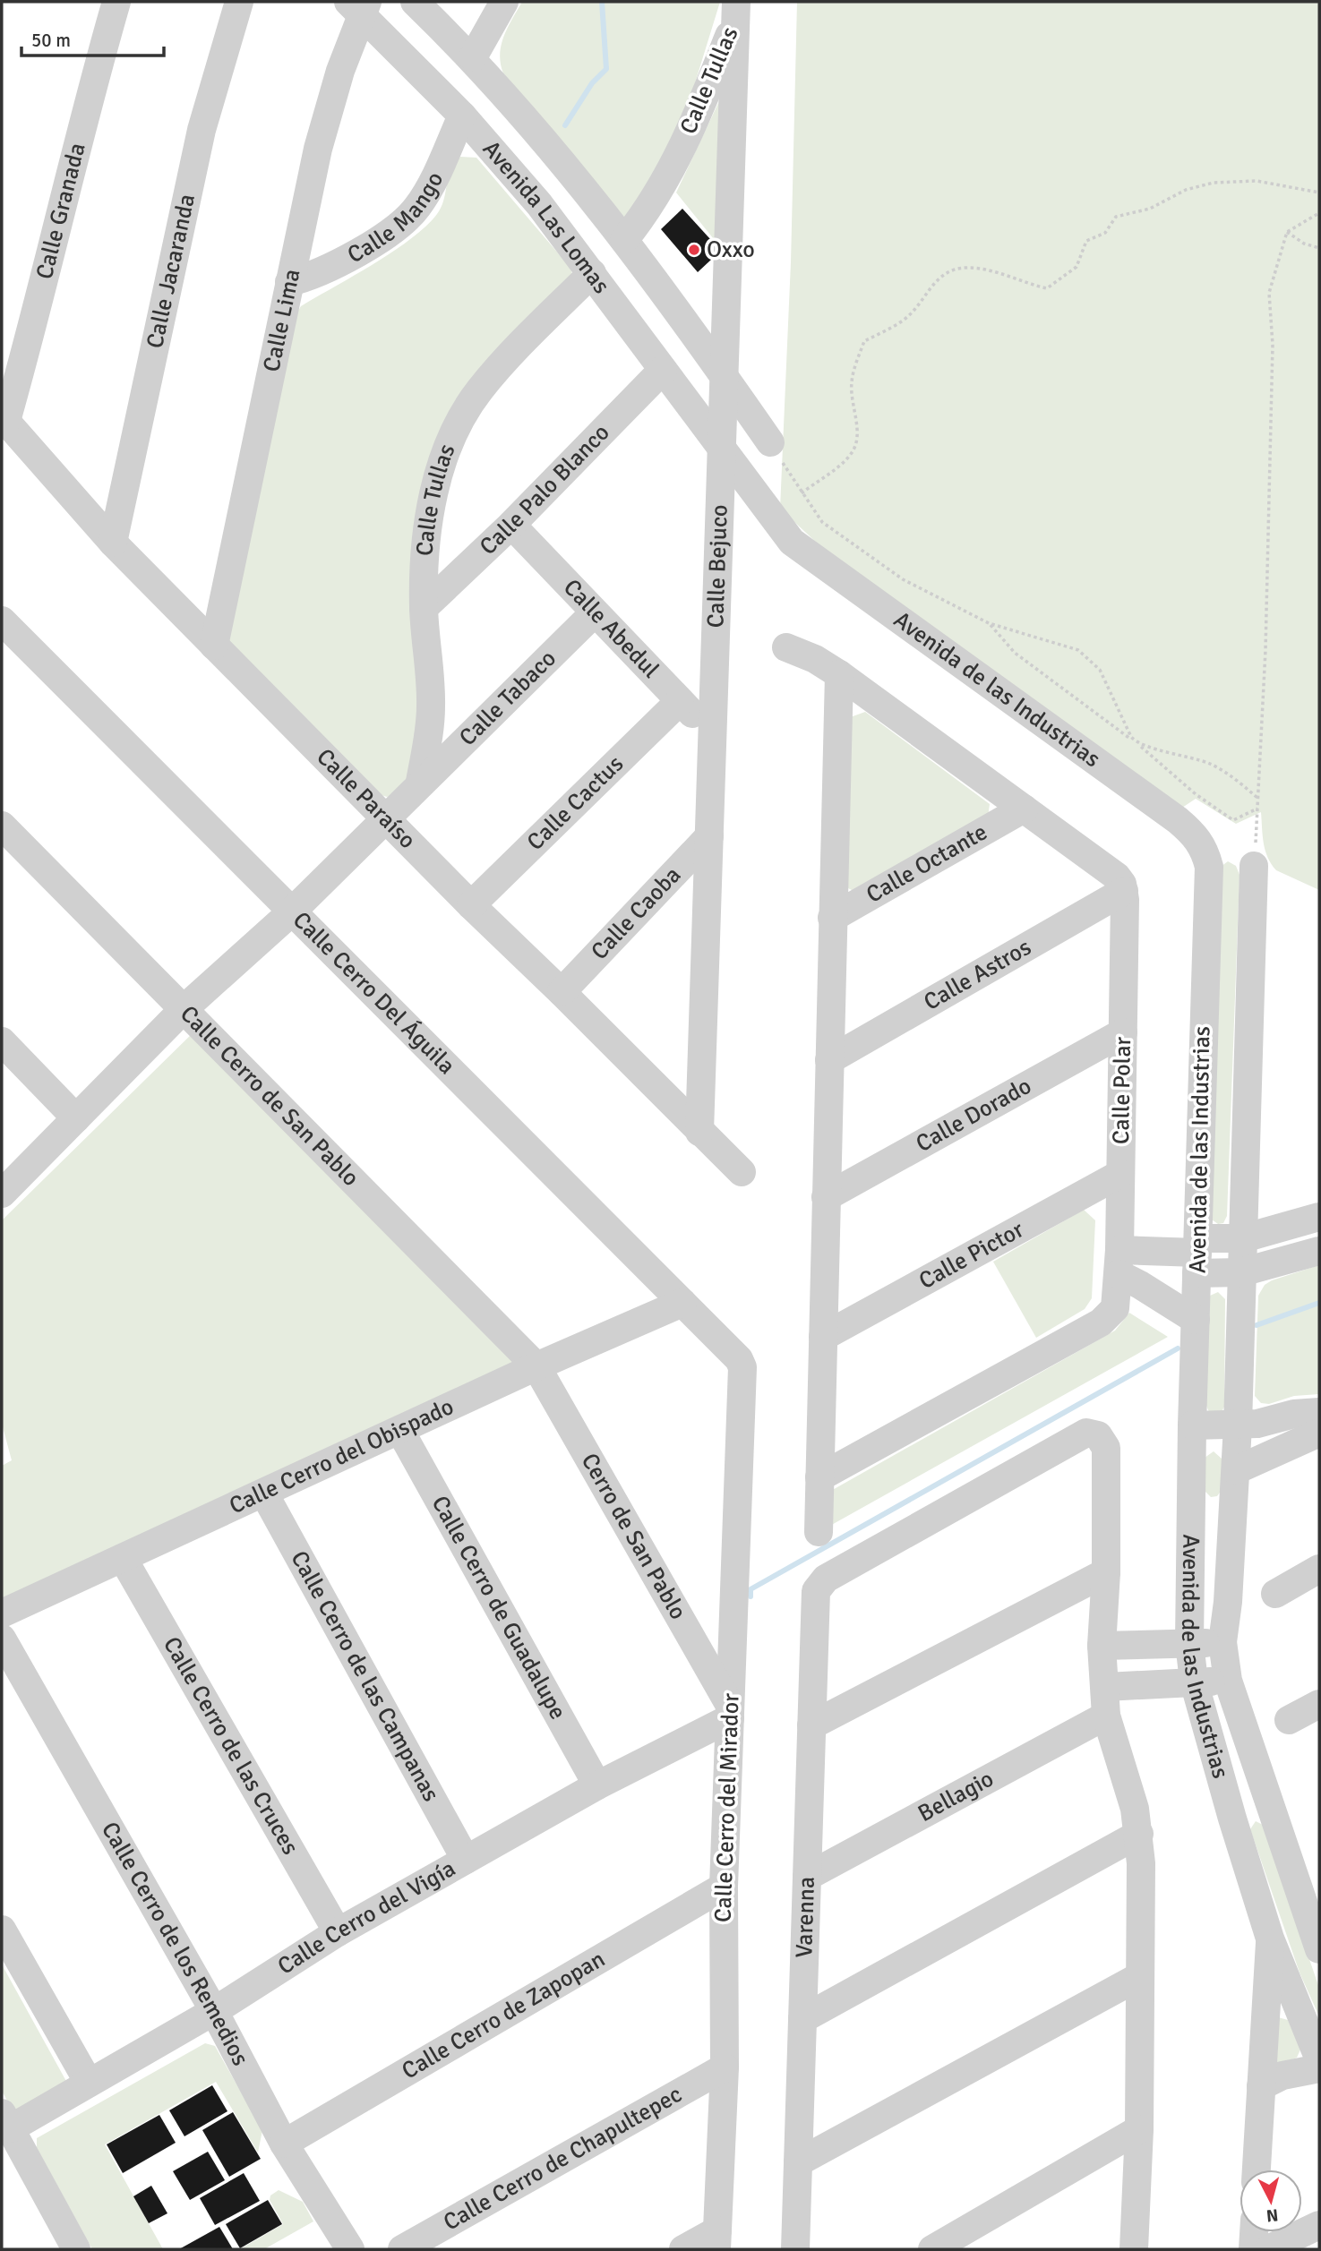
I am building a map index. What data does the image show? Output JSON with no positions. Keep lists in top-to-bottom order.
{
  "streets": {
    "street": [
      "Calle Tullas",
      "Calle Granada",
      "Calle Mango",
      "Avenida Las Lomas",
      "Calle Jacaranda",
      "Calle Lima",
      "Calle Palo Blanco",
      "Calle Bejuco",
      "Calle Abedul",
      "Avenida de las Industrias",
      "Calle Tabaco",
      "Calle Paraíso",
      "Calle Cactus",
      "Calle Octante",
      "Calle Caoba",
      "Calle Astros",
      "Calle Cerro Del Águila",
      "Calle Polar",
      "Calle Cerro de San Pablo",
      "Calle Dorado",
      "Calle Pictor",
      "Calle Cerro del Obispado",
      "Cerro de San Pablo",
      "Calle Cerro de Guadalupe",
      "Calle Cerro de las Campanas",
      "Calle Cerro de las Cruces",
      "Bellagio",
      "Calle Cerro del Mirador",
      "Calle Cerro del Vigía",
      "Varenna",
      "Calle Cerro de los Remedios",
      "Calle Cerro de Zapopan",
      "Calle Cerro de Chapultepec"
    ]
  },
  "crossings": [
    ["Calle Tullas", "Avenida Las Lomas"],
    ["Calle Tullas", "Calle Palo Blanco"],
    ["Calle Tullas", "Calle Bejuco"],
    ["Calle Tullas", "Calle Tabaco"],
    ["Calle Granada", "Calle Paraíso"],
    ["Calle Mango", "Avenida Las Lomas"],
    ["Calle Mango", "Calle Lima"],
    ["Avenida Las Lomas", "Calle Lima"],
    ["Avenida Las Lomas", "Calle Palo Blanco"],
    ["Avenida Las Lomas", "Calle Bejuco"],
    ["Avenida Las Lomas", "Avenida de las Industrias"],
    ["Calle Jacaranda", "Calle Paraíso"],
    ["Calle Lima", "Calle Paraíso"],
    ["Calle Palo Blanco", "Calle Abedul"],
    ["Calle Bejuco", "Calle Abedul"],
    ["Calle Bejuco", "Avenida de las Industrias"],
    ["Calle Bejuco", "Calle Paraíso"],
    ["Calle Bejuco", "Calle Caoba"],
    ["Calle Abedul", "Calle Tabaco"],
    ["Calle Abedul", "Calle Cactus"],
    ["Calle Tabaco", "Calle Paraíso"],
    ["Calle Tabaco", "Calle Cerro Del Águila"],
    ["Calle Tabaco", "Calle Cerro de San Pablo"],
    ["Calle Paraíso", "Calle Cactus"],
    ["Calle Paraíso", "Calle Caoba"],
    ["Calle Astros", "Calle Polar"],
    ["Calle Cerro Del Águila", "Calle Cerro del Obispado"],
    ["Calle Cerro Del Águila", "Calle Cerro del Mirador"],
    ["Calle Polar", "Calle Dorado"],
    ["Calle Polar", "Calle Pictor"],
    ["Calle Cerro de San Pablo", "Calle Cerro del Obispado"],
    ["Calle Cerro de San Pablo", "Cerro de San Pablo"],
    ["Calle Cerro del Obispado", "Cerro de San Pablo"],
    ["Calle Cerro del Obispado", "Calle Cerro de Guadalupe"],
    ["Calle Cerro del Obispado", "Calle Cerro de las Campanas"],
    ["Calle Cerro del Obispado", "Calle Cerro de las Cruces"],
    ["Cerro de San Pablo", "Calle Cerro del Mirador"],
    ["Cerro de San Pablo", "Calle Cerro del Vigía"],
    ["Calle Cerro de Guadalupe", "Calle Cerro del Vigía"],
    ["Calle Cerro de las Campanas", "Calle Cerro del Vigía"],
    ["Calle Cerro de las Cruces", "Calle Cerro del Vigía"],
    ["Bellagio", "Varenna"],
    ["Calle Cerro del Mirador", "Calle Cerro del Vigía"],
    ["Calle Cerro del Mirador", "Calle Cerro de Zapopan"],
    ["Calle Cerro del Mirador", "Calle Cerro de Chapultepec"],
    ["Calle Cerro del Vigía", "Calle Cerro de los Remedios"],
    ["Calle Cerro de los Remedios", "Calle Cerro de Zapopan"]
  ],
  "places": ["Oxxo"],
  "scale_bar": "50 m",
  "north": "bottom"
}
